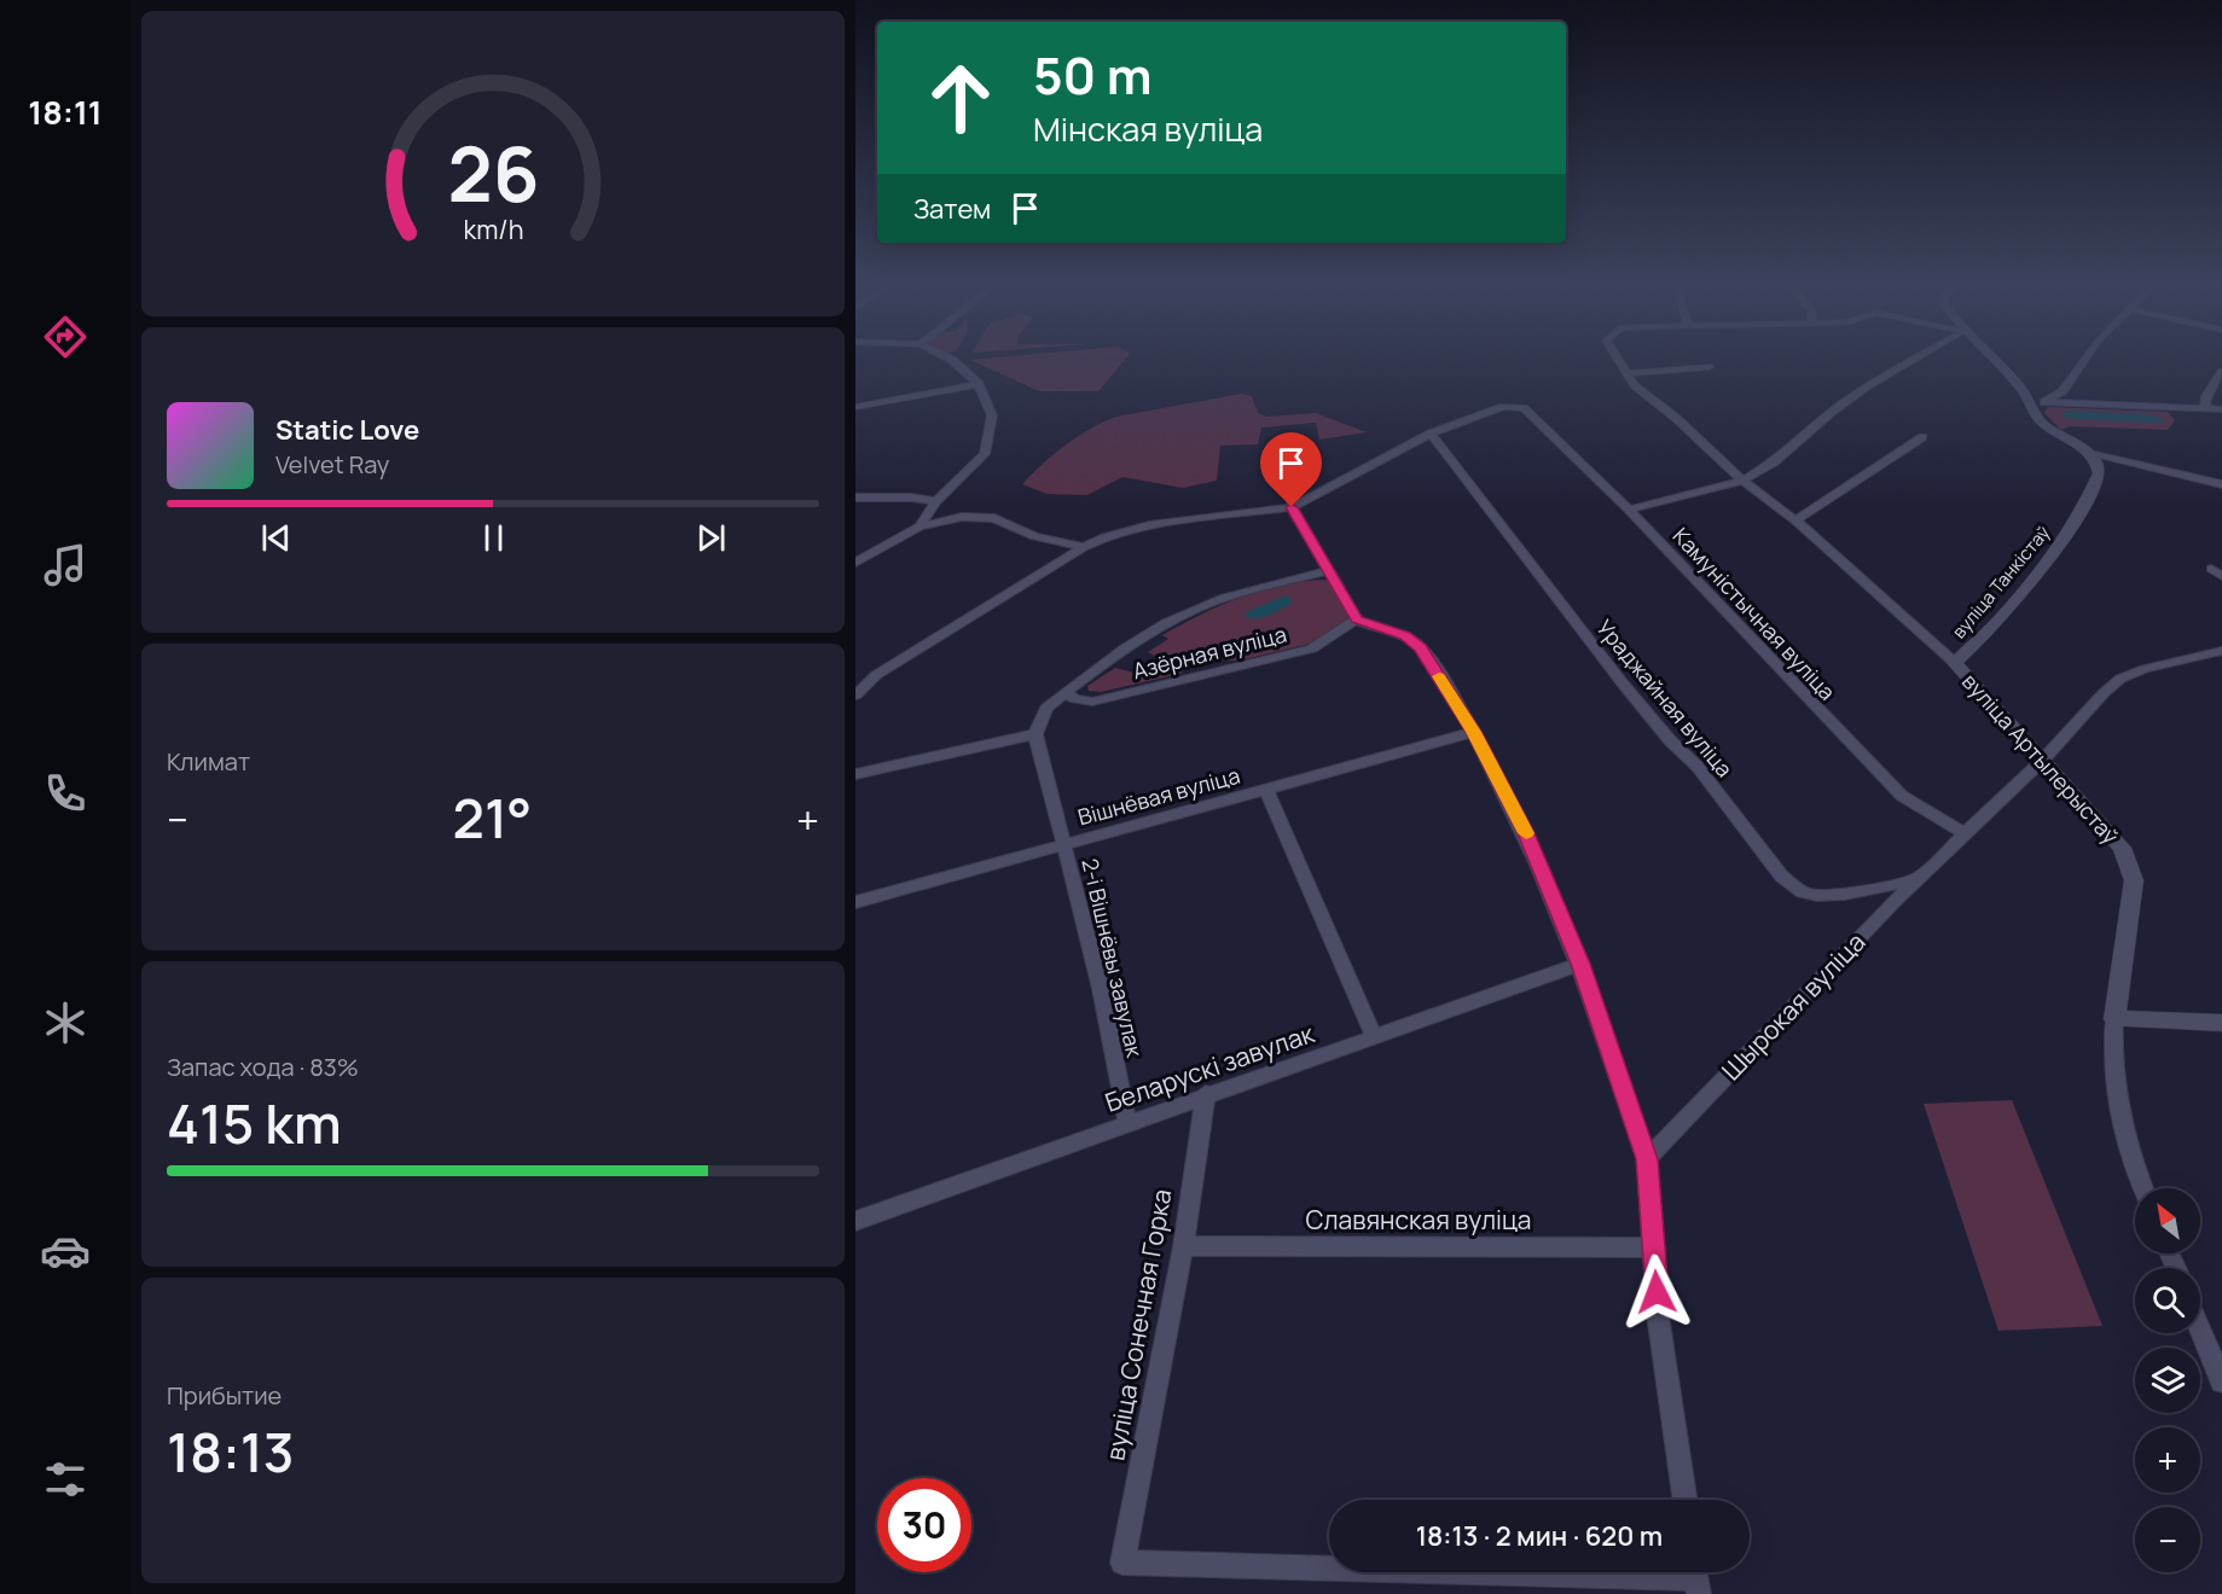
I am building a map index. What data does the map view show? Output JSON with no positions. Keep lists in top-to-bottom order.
{
  "streets": {
    "street": [
      "вуліца Танкістаў",
      "Камуністычная вуліца",
      "Азёрная вуліца",
      "Ураджайная вуліца",
      "вуліца Артылерыстаў",
      "Вішнёвая вуліца",
      "2-і Вішнёвы завулак",
      "Шырокая вуліца",
      "Беларускі завулак",
      "Славянская вуліца",
      "вуліца Сонечная Горка"
    ]
  },
  "crossings": [
    ["вуліца Танкістаў", "вуліца Артылерыстаў"],
    ["Камуністычная вуліца", "Ураджайная вуліца"],
    ["Камуністычная вуліца", "Шырокая вуліца"],
    ["Ураджайная вуліца", "Шырокая вуліца"],
    ["вуліца Артылерыстаў", "Шырокая вуліца"],
    ["Вішнёвая вуліца", "2-і Вішнёвы завулак"],
    ["2-і Вішнёвы завулак", "Беларускі завулак"],
    ["Беларускі завулак", "вуліца Сонечная Горка"],
    ["Славянская вуліца", "вуліца Сонечная Горка"]
  ],
  "north": "top left",
  "page": {
    "tabs": "18:11",
    "turn": ["50 m", "Мінская вуліца"],
    "then": "Затем",
    "song": ["Static Love", "Velvet Ray"],
    "tile": [
      "Климат",
      ["Запас хода · 83%", "415 km"],
      ["Прибытие", "18:13"]
    ],
    "heat": ["−", "21°", "+"],
    "map_buttons": ["+", "−"],
    "limit": "30",
    "trip": "18:13 · 2 мин · 620 m",
    "gauge": ["26", "km/h"]
  }
}
